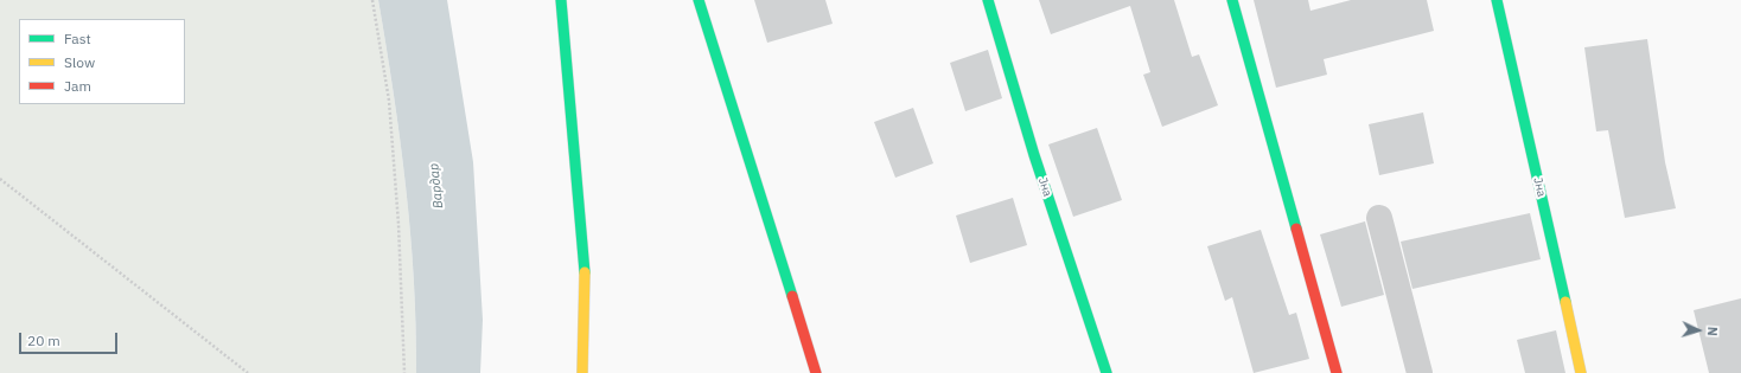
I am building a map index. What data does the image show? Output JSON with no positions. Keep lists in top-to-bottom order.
{
  "streets": {
    "street": ["Јна"]
  },
  "water": ["Вардар"],
  "legend": ["Fast", "Slow", "Jam"],
  "scale_bar": "20 m",
  "north": "right"
}
